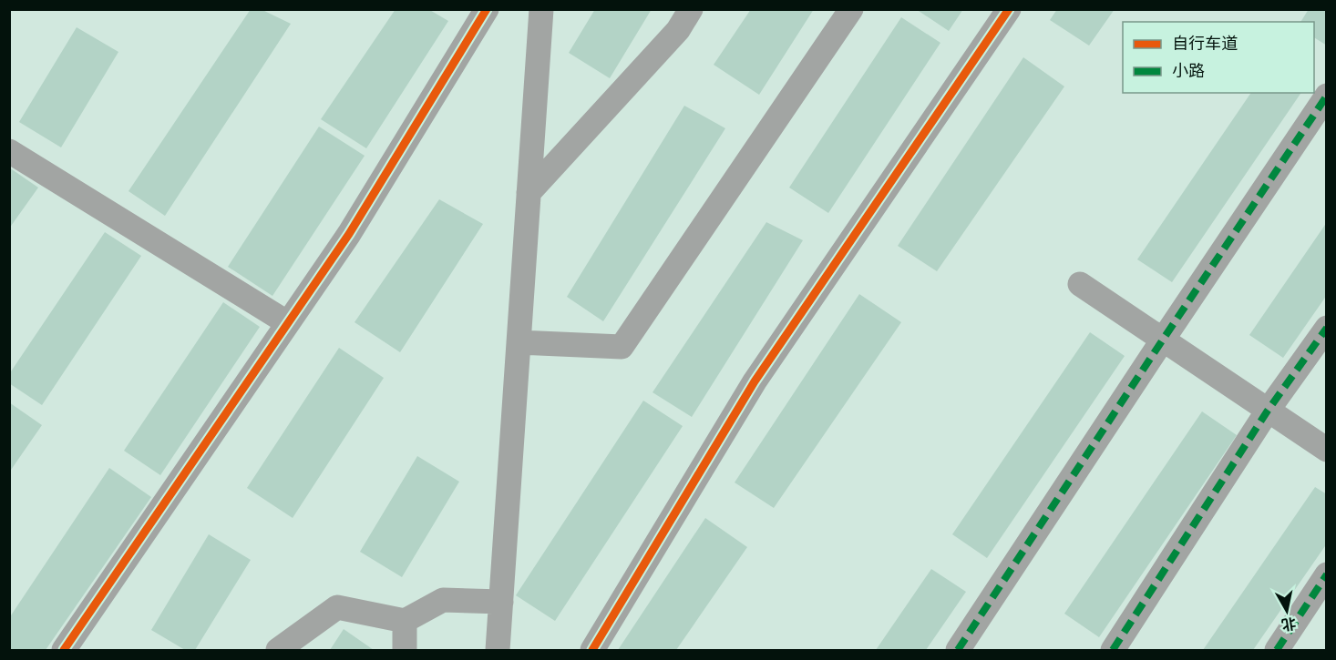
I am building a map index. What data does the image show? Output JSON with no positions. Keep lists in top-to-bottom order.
{
  "legend": ["自行车道", "小路"],
  "north": "bottom"
}
